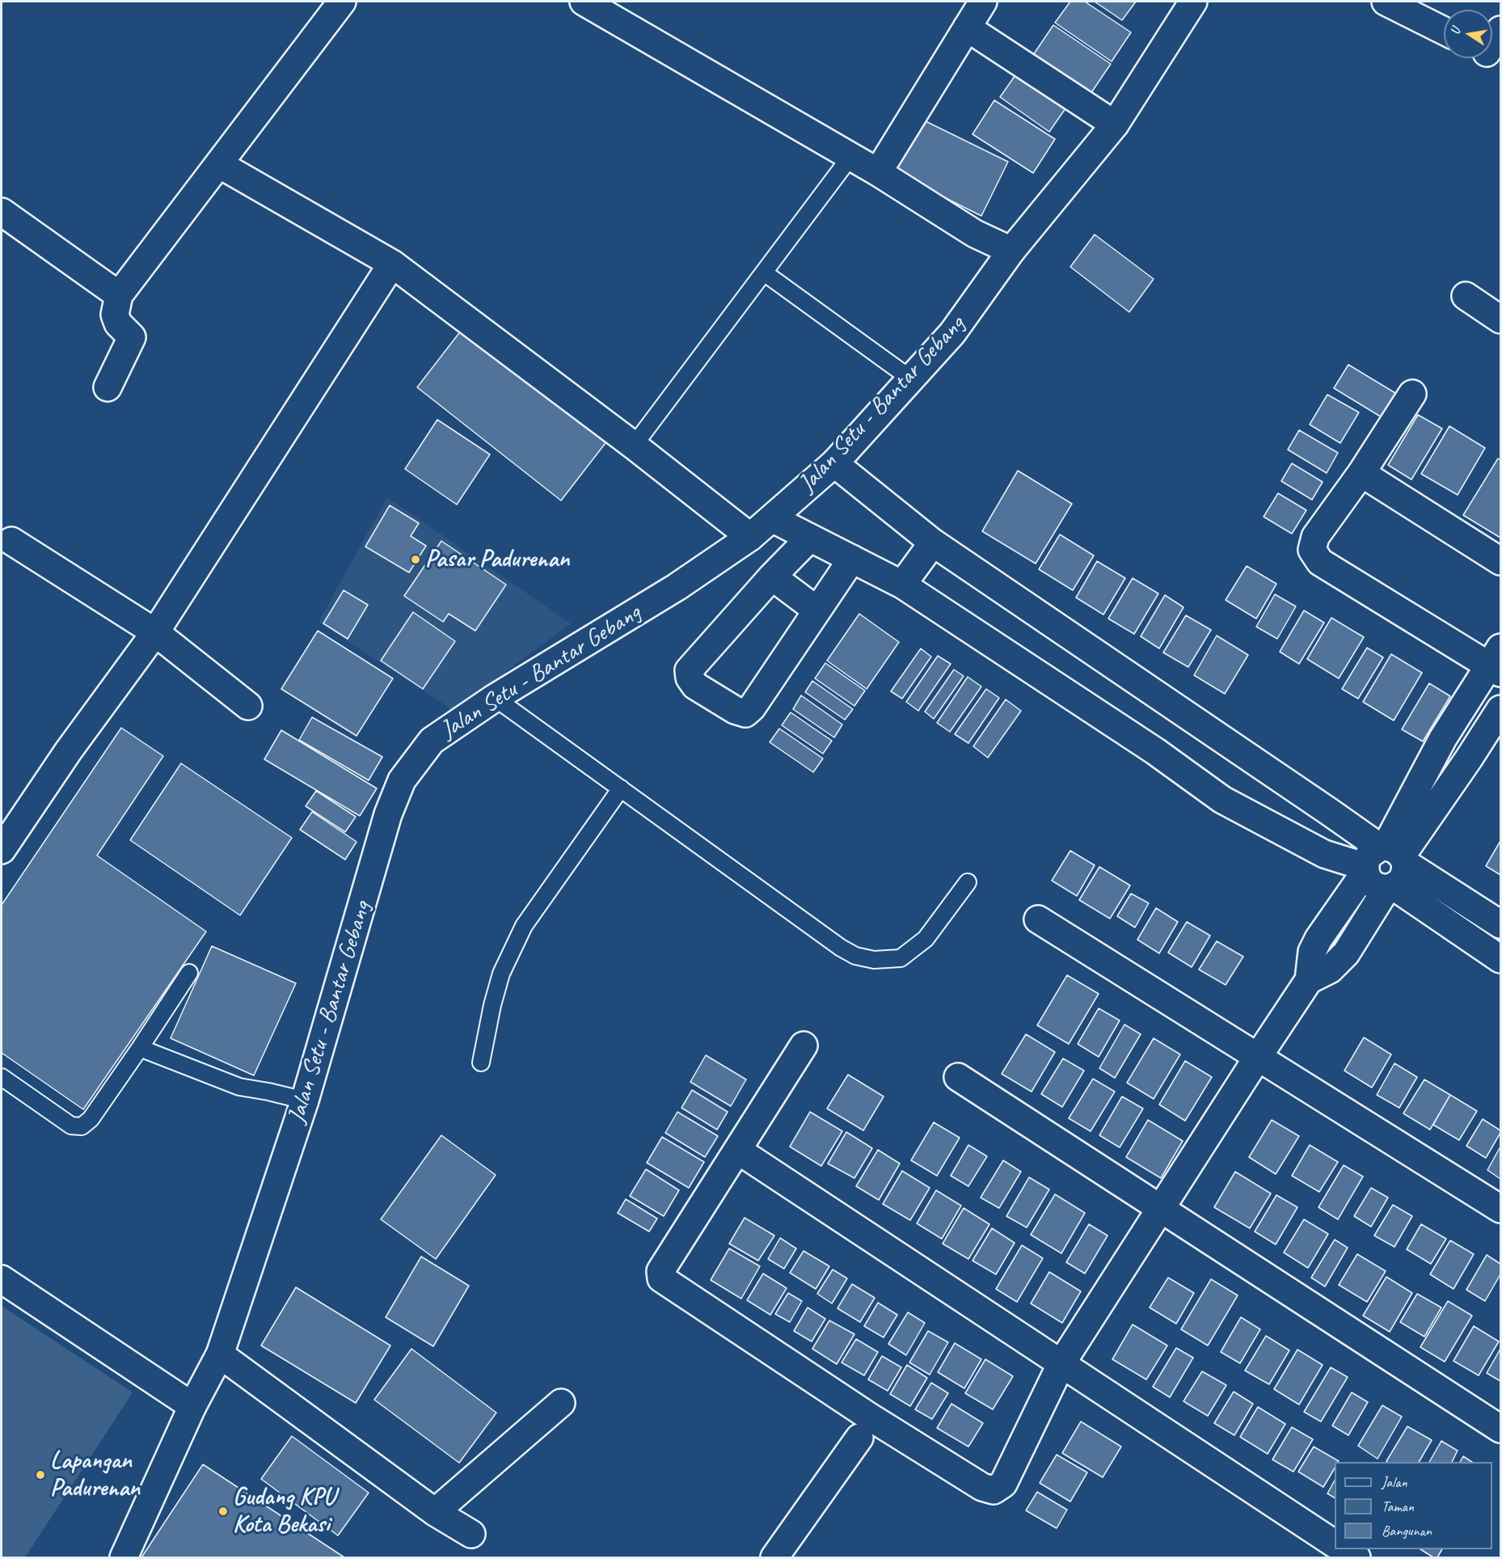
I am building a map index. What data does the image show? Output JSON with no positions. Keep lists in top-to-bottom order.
{
  "streets": {
    "street": ["Jalan Setu - Bantar Gebang"]
  },
  "places": ["Pasar Padurenan", "Lapangan Padurenan", "Gudang KPU Kota Bekasi"],
  "legend": ["Jalan", "Taman", "Bangunan"],
  "north": "left"
}
